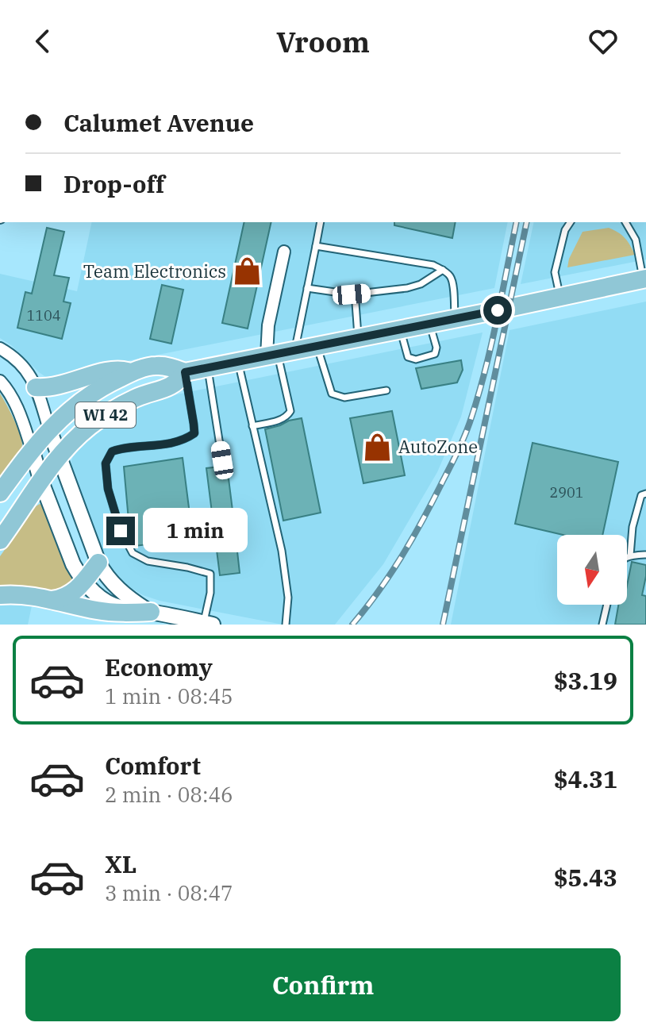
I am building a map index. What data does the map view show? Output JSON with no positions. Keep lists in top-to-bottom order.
{
  "streets": {
    "main road": ["WI 42"]
  },
  "places": {
    "shop": ["Team Electronics", "AutoZone"]
  },
  "house_numbers": ["1104", "2901"],
  "north": "bottom",
  "page": {
    "header": "Vroom",
    "banner": ["Calumet Avenue", "Drop-off"],
    "bubble": "1 min",
    "list": [
      {
        "name": "Economy",
        "note": "1 min · 08:45",
        "value": "$3.19"
      },
      {
        "name": "Comfort",
        "note": "2 min · 08:46",
        "value": "$4.31"
      },
      {
        "name": "XL",
        "note": "3 min · 08:47",
        "value": "$5.43"
      }
    ],
    "buttons": "Confirm"
  }
}
